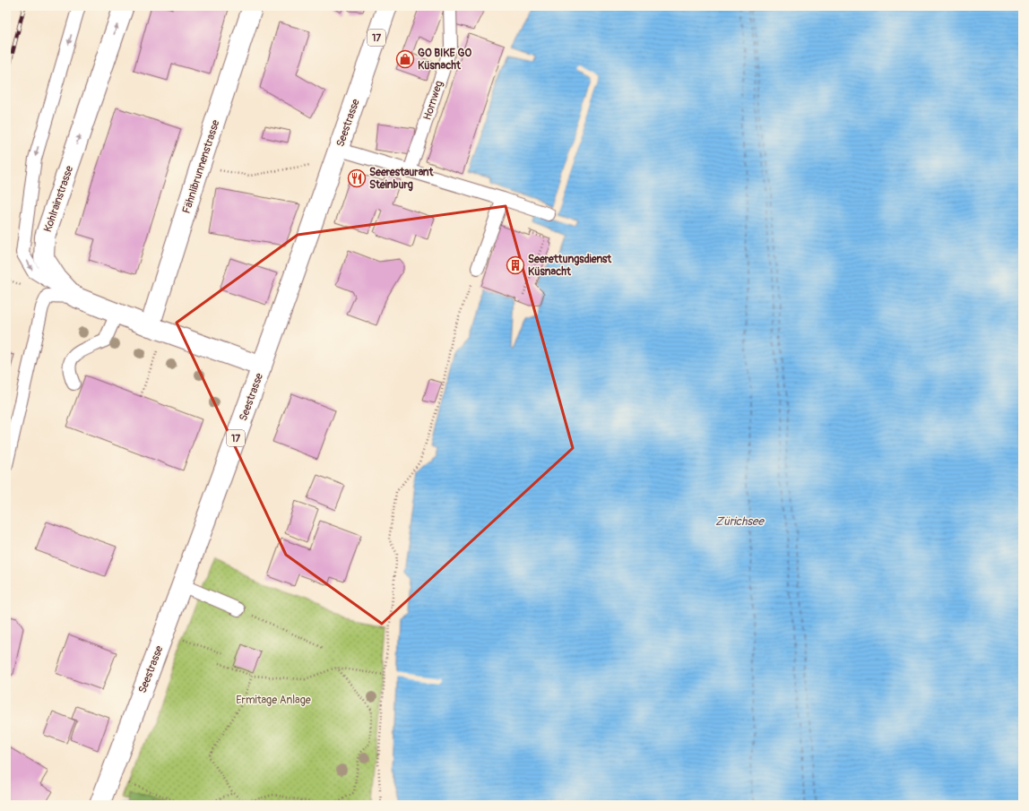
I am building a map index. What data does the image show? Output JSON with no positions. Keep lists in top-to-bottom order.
{
  "streets": {
    "street": [
      "17",
      "Seestrasse",
      "Fähnlibrunnenstrasse",
      "Kohlrainstrasse"
    ],
    "lane": ["Hornweg"]
  },
  "crossings": [
    ["Seestrasse", "Kohlrainstrasse"],
    ["Fähnlibrunnenstrasse", "Kohlrainstrasse"]
  ],
  "one_way": ["Kohlrainstrasse"],
  "water": ["Zürichsee"],
  "parks": ["Ermitage Anlage"],
  "places": {
    "shop": ["GO BIKE GO Küsnacht"],
    "restaurant": ["Seerestaurant Steinburg"],
    "building": ["Seerettungsdienst Küsnacht"]
  }
}
